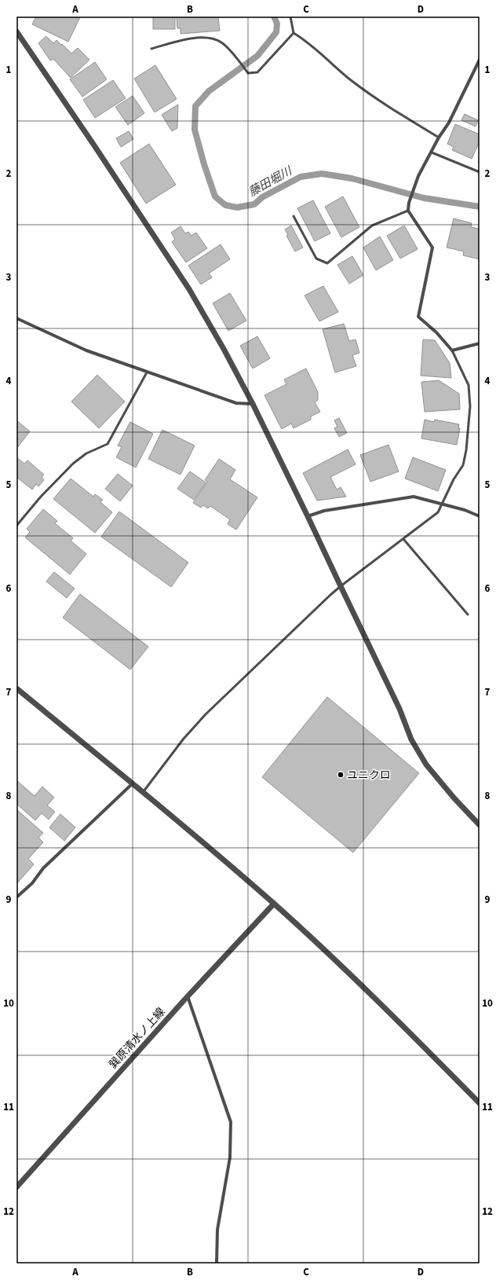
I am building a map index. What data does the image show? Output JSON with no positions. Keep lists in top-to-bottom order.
{
  "streets": {
    "street": ["巽原清水ノ上線"]
  },
  "water": ["藤田堀川"],
  "places": ["ユニクロ"],
  "grid": {
    "columns": [
      "A",
      "B",
      "C",
      "D"
    ],
    "rows": [
      "1",
      "2",
      "3",
      "4",
      "5",
      "6",
      "7",
      "8",
      "9",
      "10",
      "11",
      "12"
    ]
  }
}
